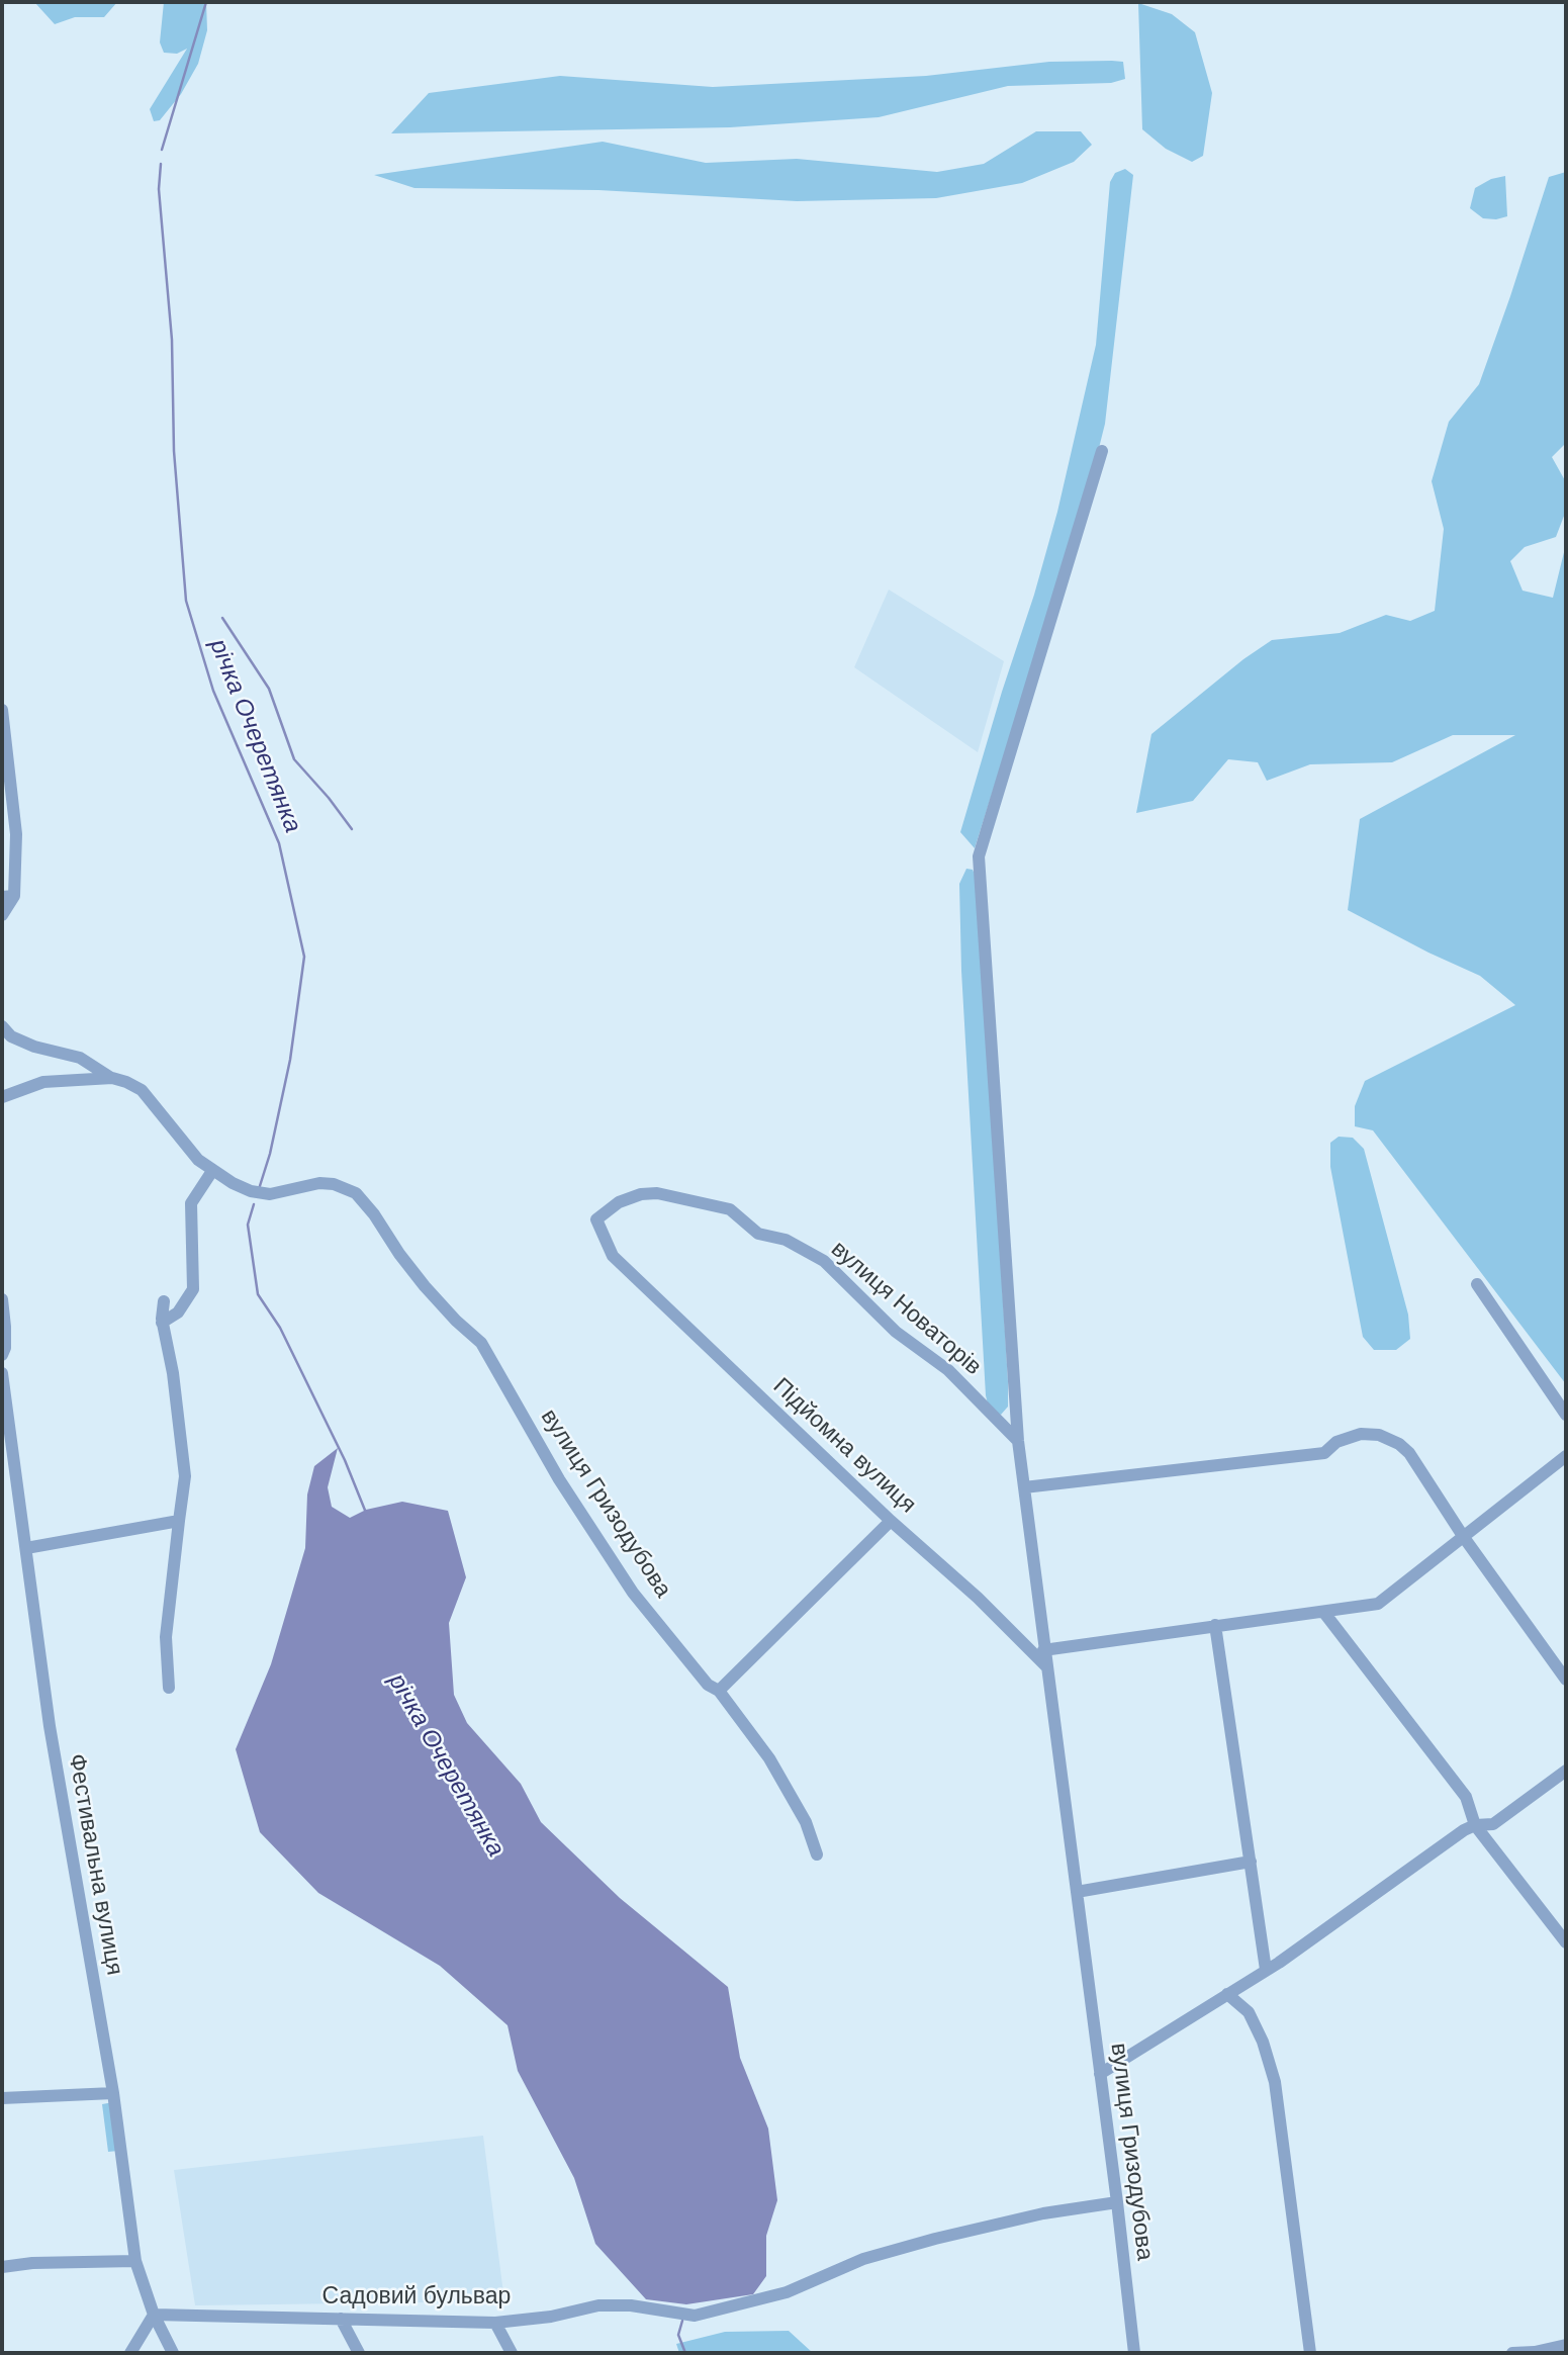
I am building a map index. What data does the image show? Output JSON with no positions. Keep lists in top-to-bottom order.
{
  "streets": {
    "street": [
      "вулиця Новаторів",
      "Підйомна вулиця",
      "вулиця Гризодубова",
      "Фестивальна вулиця",
      "Садовий бульвар"
    ]
  },
  "crossings": [
    ["вулиця Новаторів", "Підйомна вулиця"],
    ["вулиця Новаторів", "вулиця Гризодубова"],
    ["Підйомна вулиця", "вулиця Гризодубова"],
    ["вулиця Гризодубова", "Садовий бульвар"],
    ["Фестивальна вулиця", "Садовий бульвар"]
  ],
  "water": ["річка Очеретянка"]
}
